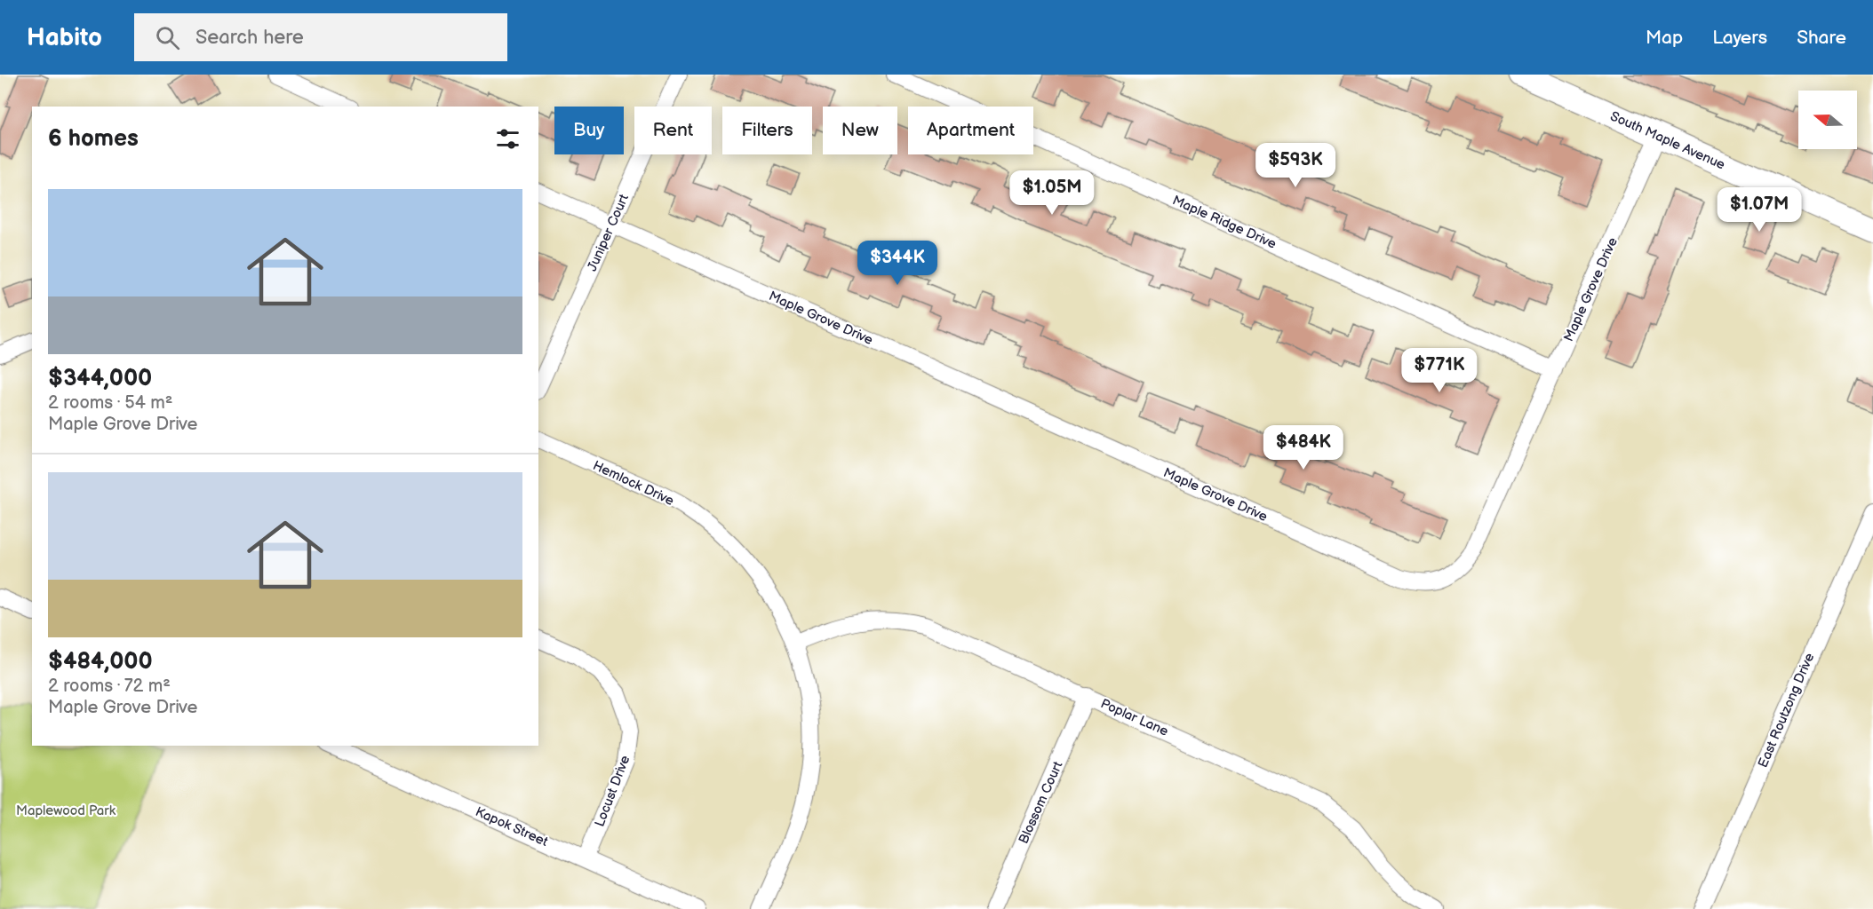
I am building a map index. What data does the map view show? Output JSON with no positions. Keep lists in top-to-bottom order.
{
  "streets": {
    "main road": ["South Maple Avenue"],
    "street": [
      "Maple Ridge Drive",
      "Juniper Court",
      "Maple Grove Drive",
      "Hemlock Drive",
      "East Routzong Drive",
      "Poplar Lane",
      "Locust Drive",
      "Blossom Court",
      "Kapok Street"
    ]
  },
  "crossings": [
    ["South Maple Avenue", "Maple Grove Drive"],
    ["Maple Ridge Drive", "Maple Grove Drive"],
    ["Juniper Court", "Maple Grove Drive"],
    ["Hemlock Drive", "Poplar Lane"],
    ["Poplar Lane", "Blossom Court"],
    ["Locust Drive", "Kapok Street"]
  ],
  "parks": ["Maplewood Park"],
  "north": "left",
  "page": {
    "header": "Habito",
    "search": "Search here",
    "nav": ["Map", "Layers", "Share"],
    "chip": [
      "Buy",
      "Rent",
      "Filters",
      "New",
      "Apartment"
    ],
    "heading": "6 homes",
    "price": [
      "$593K",
      "$1.05M",
      "$1.07M",
      "$344K",
      "$771K",
      "$484K"
    ],
    "list": [
      {
        "name": "$344,000",
        "note": "2 rooms · 54 m² · Maple Grove Drive"
      },
      {
        "name": "$484,000",
        "note": "2 rooms · 72 m² · Maple Grove Drive"
      }
    ]
  }
}
